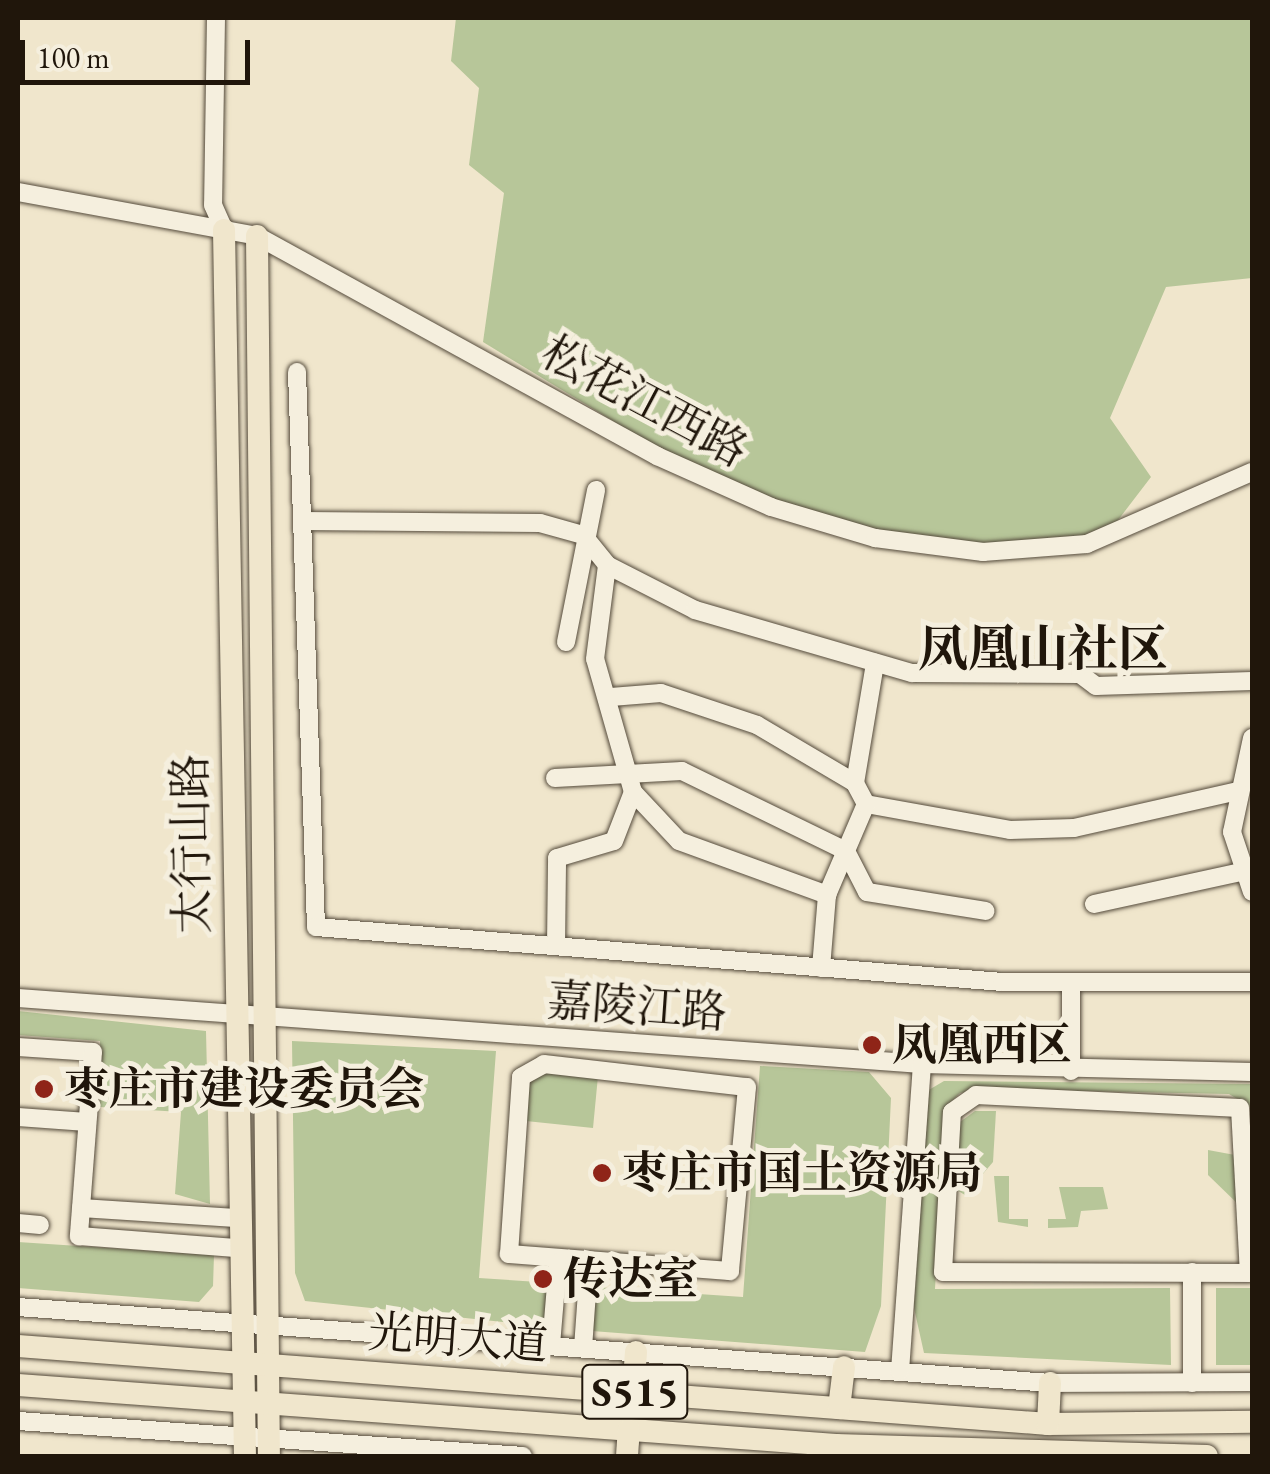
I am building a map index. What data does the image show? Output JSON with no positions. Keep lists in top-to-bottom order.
{
  "streets": {
    "main road": ["太行山路", "光明大道", "S515"],
    "street": ["松花江西路", "嘉陵江路"]
  },
  "crossings": [
    ["松花江西路", "太行山路"],
    ["太行山路", "嘉陵江路"],
    ["太行山路", "光明大道"],
    ["太行山路", "S515"]
  ],
  "districts": ["凤凰山社区"],
  "places": [
    "凤凰西区",
    "枣庄市建设委员会",
    "枣庄市国土资源局",
    "传达室"
  ],
  "scale_bar": "100 m"
}
